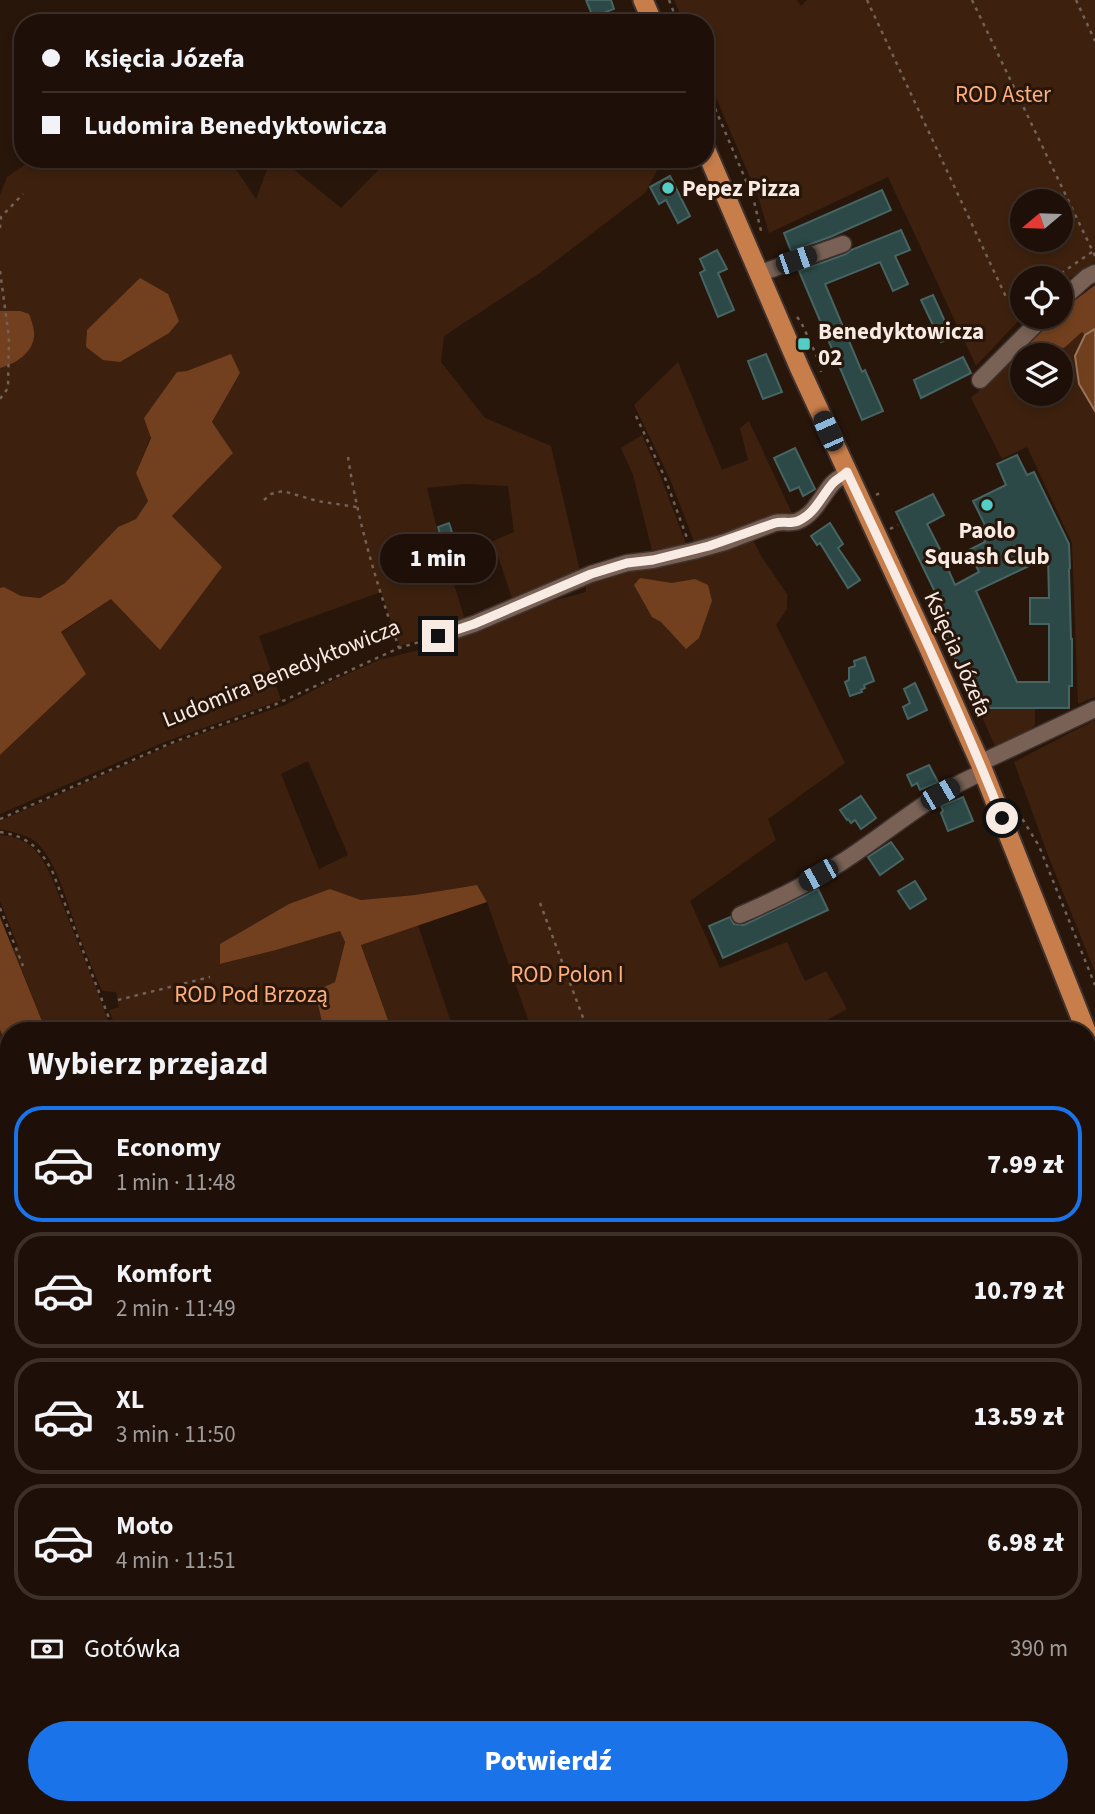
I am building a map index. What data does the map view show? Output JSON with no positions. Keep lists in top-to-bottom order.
{
  "streets": {
    "main road": ["Księcia Józefa"],
    "street": ["Ludomira Benedyktowicza"]
  },
  "crossings": [
    ["Księcia Józefa", "Ludomira Benedyktowicza"]
  ],
  "parks": ["ROD Aster", "ROD Polon I", "ROD Pod Brzozą"],
  "places": {
    "other": ["Pepez Pizza", "Paolo Squash Club"],
    "transit": ["Benedyktowicza 02"]
  },
  "north": "left",
  "page": {
    "banner": ["Księcia Józefa", "Ludomira Benedyktowicza"],
    "bubble": "1 min",
    "heading": "Wybierz przejazd",
    "list": [
      {
        "name": "Economy",
        "note": "1 min · 11:48",
        "value": "7.99 zł"
      },
      {
        "name": "Komfort",
        "note": "2 min · 11:49",
        "value": "10.79 zł"
      },
      {
        "name": "XL",
        "note": "3 min · 11:50",
        "value": "13.59 zł"
      },
      {
        "name": "Moto",
        "note": "4 min · 11:51",
        "value": "6.98 zł"
      }
    ],
    "pay": ["Gotówka", "390 m"],
    "buttons": "Potwierdź"
  }
}
